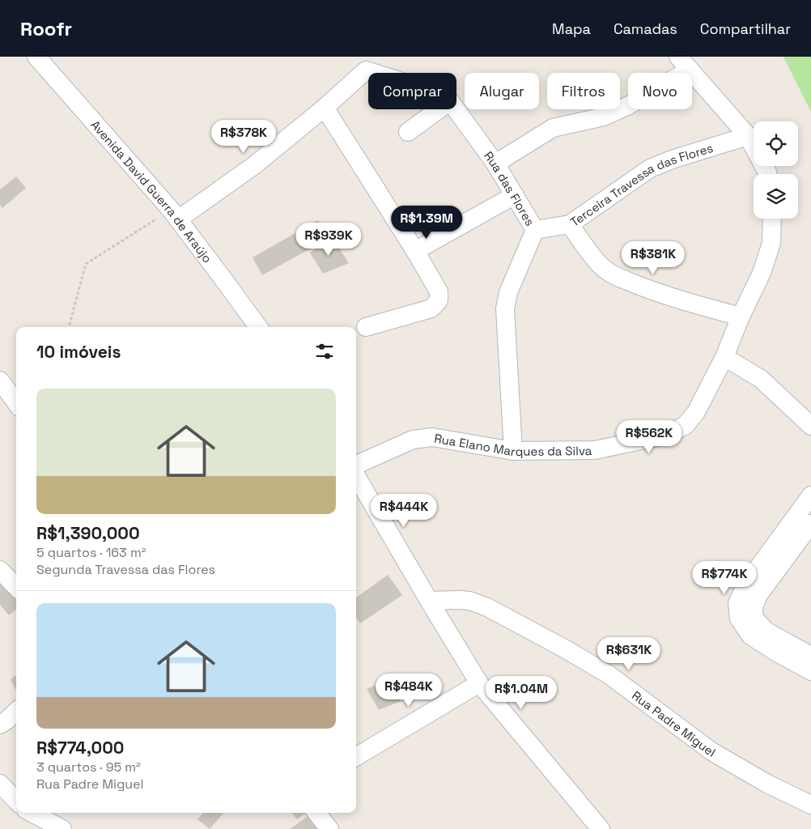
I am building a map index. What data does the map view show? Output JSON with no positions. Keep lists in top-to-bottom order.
{
  "streets": {
    "street": [
      "Terceira Travessa das Flores",
      "Rua das Flores",
      "Avenida David Guerra de Araújo",
      "Rua Elano Marques da Silva",
      "Rua Padre Miguel"
    ]
  },
  "crossings": [
    ["Terceira Travessa das Flores", "Rua das Flores"],
    ["Rua das Flores", "Avenida David Guerra de Araújo"],
    ["Rua das Flores", "Rua Elano Marques da Silva"]
  ],
  "page": {
    "header": "Roofr",
    "nav": ["Mapa", "Camadas", "Compartilhar"],
    "chip": [
      "Comprar",
      "Alugar",
      "Filtros",
      "Novo"
    ],
    "price": [
      "R$378K",
      "R$1.39M",
      "R$939K",
      "R$381K",
      "R$562K",
      "R$444K",
      "R$774K",
      "R$631K",
      "R$484K",
      "R$1.04M"
    ],
    "heading": "10 imóveis",
    "list": [
      {
        "name": "R$1,390,000",
        "note": "5 quartos · 163 m² · Segunda Travessa das Flores"
      },
      {
        "name": "R$774,000",
        "note": "3 quartos · 95 m² · Rua Padre Miguel"
      }
    ]
  }
}
